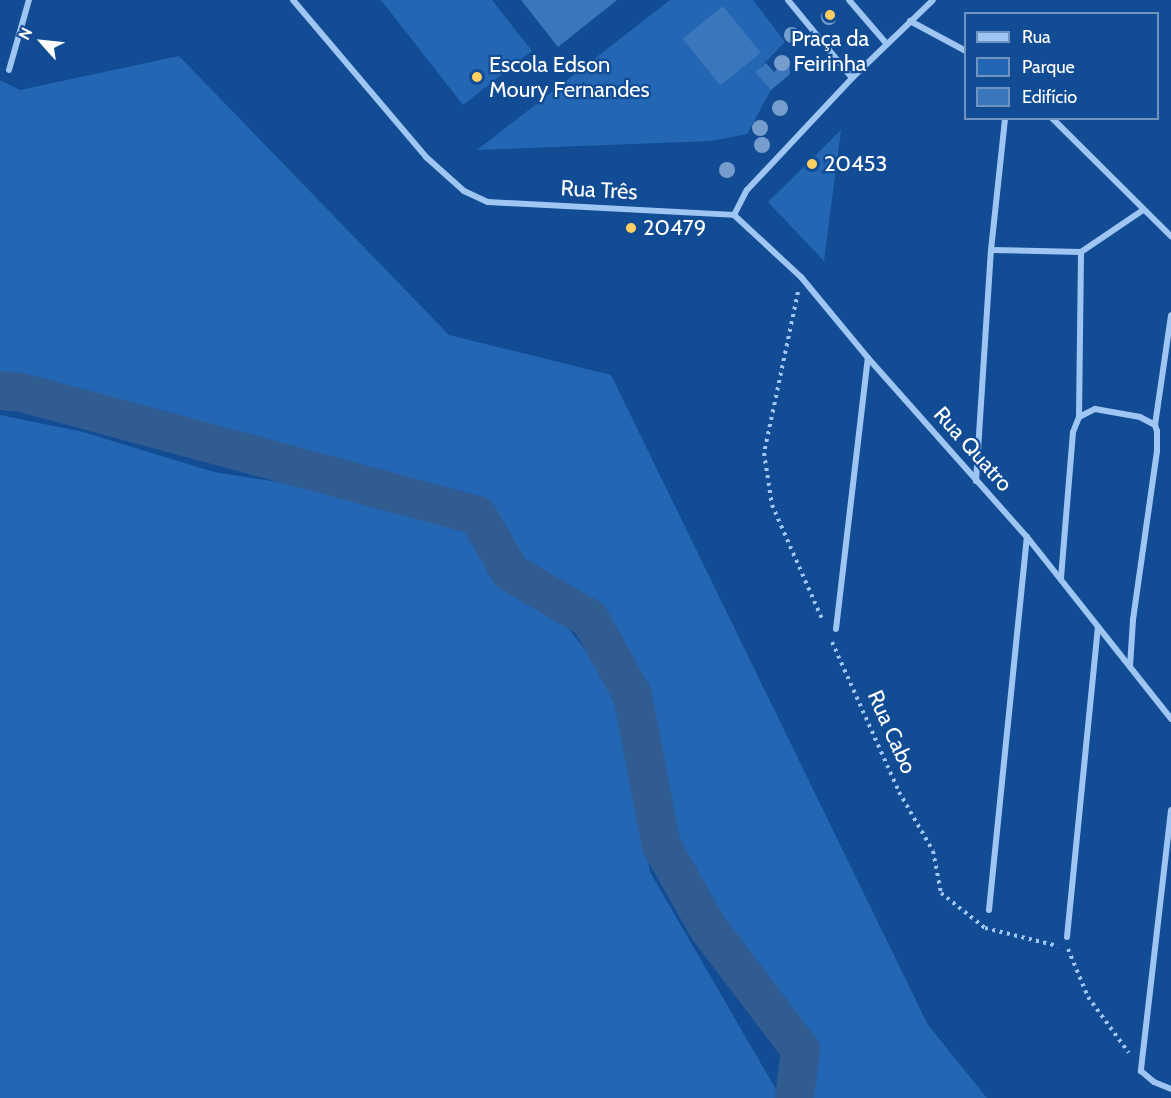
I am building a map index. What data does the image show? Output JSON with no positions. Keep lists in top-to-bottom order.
{
  "streets": {
    "street": ["Rua Três", "Rua Quatro"],
    "path": ["Rua Cabo"]
  },
  "crossings": [
    ["Rua Três", "Rua Quatro"]
  ],
  "places": [
    "Praça da Feirinha",
    "Escola Edson Moury Fernandes",
    "20453",
    "20479"
  ],
  "legend": ["Rua", "Parque", "Edifício"],
  "north": "top left"
}
